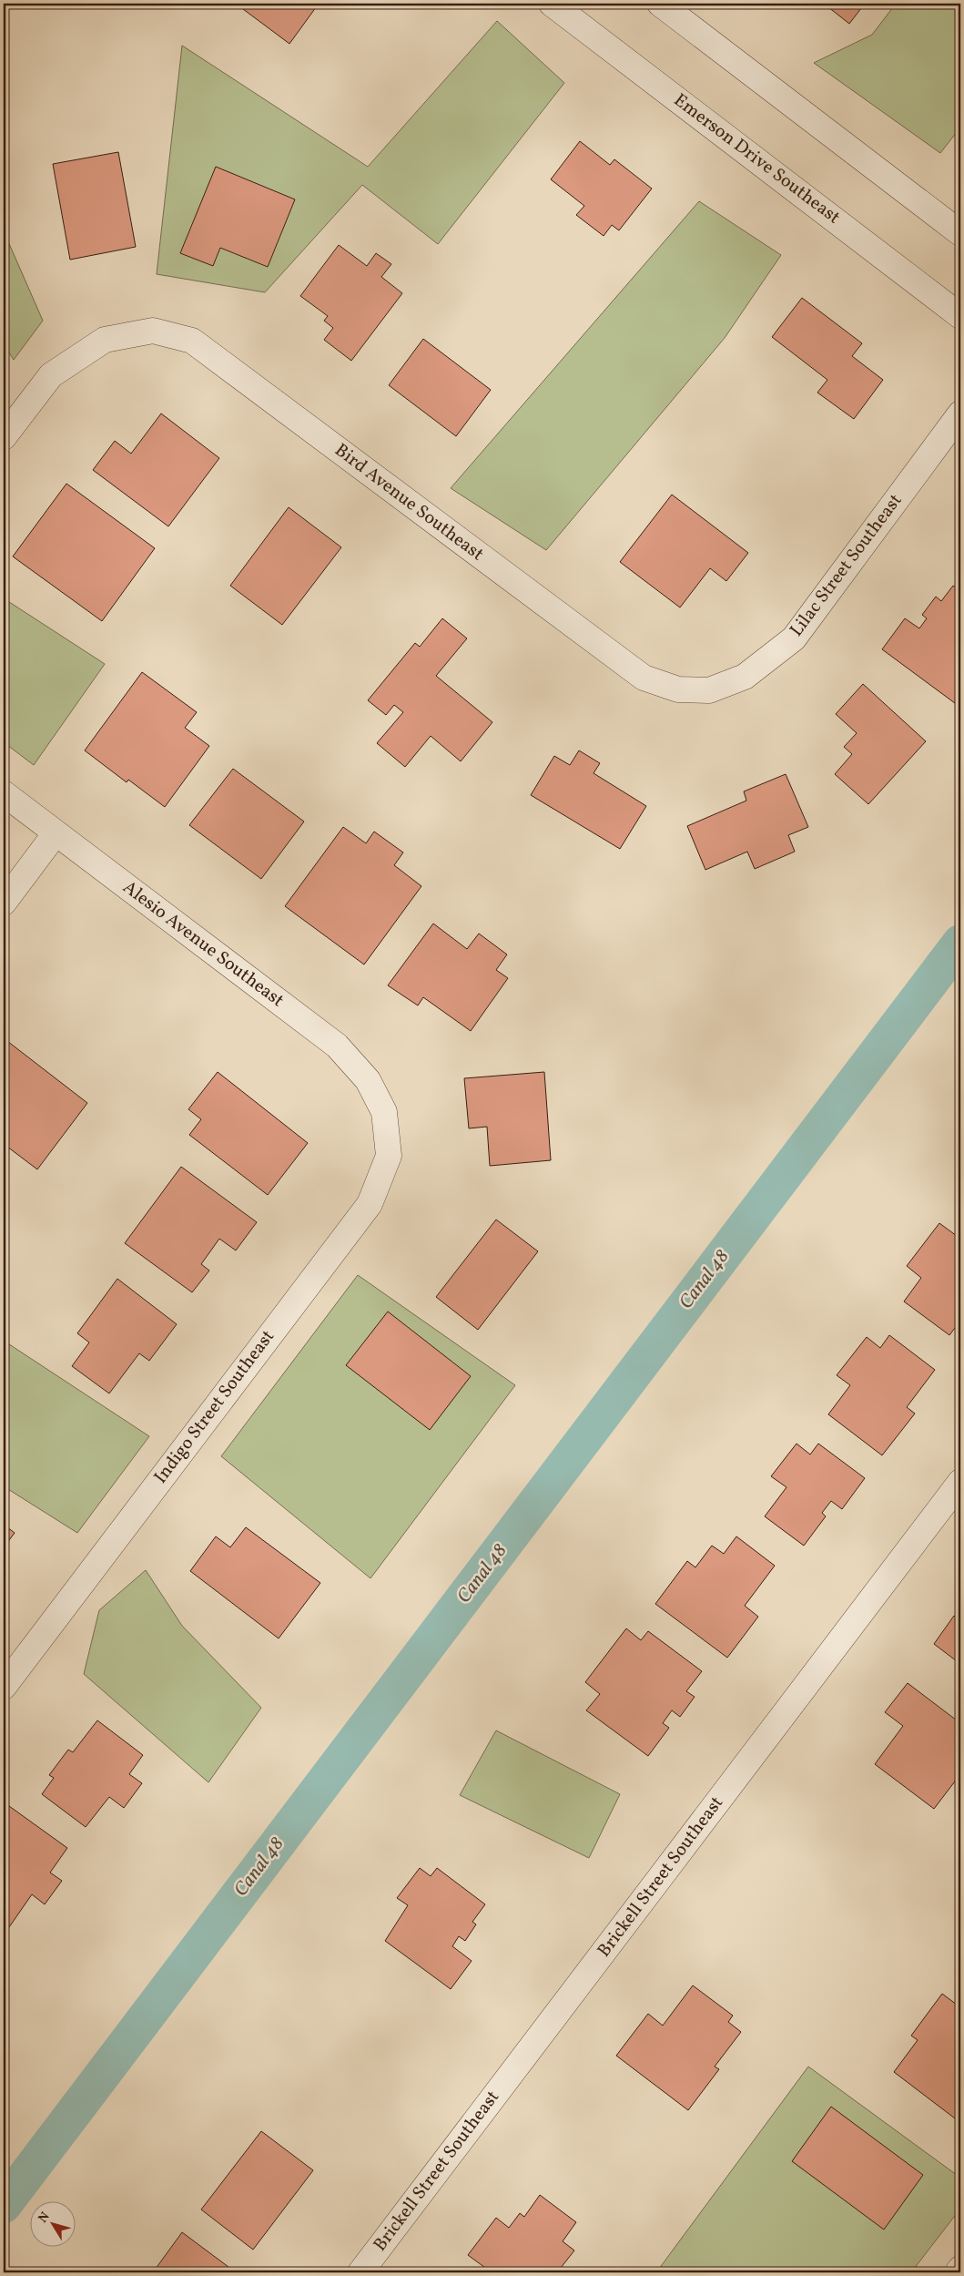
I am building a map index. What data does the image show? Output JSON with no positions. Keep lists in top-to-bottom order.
{
  "streets": {
    "street": [
      "Emerson Drive Southeast",
      "Bird Avenue Southeast",
      "Lilac Street Southeast",
      "Alesio Avenue Southeast",
      "Indigo Street Southeast",
      "Brickell Street Southeast"
    ]
  },
  "crossings": [
    ["Bird Avenue Southeast", "Lilac Street Southeast"],
    ["Alesio Avenue Southeast", "Indigo Street Southeast"]
  ],
  "water": ["Canal 48"],
  "north": "top left"
}
